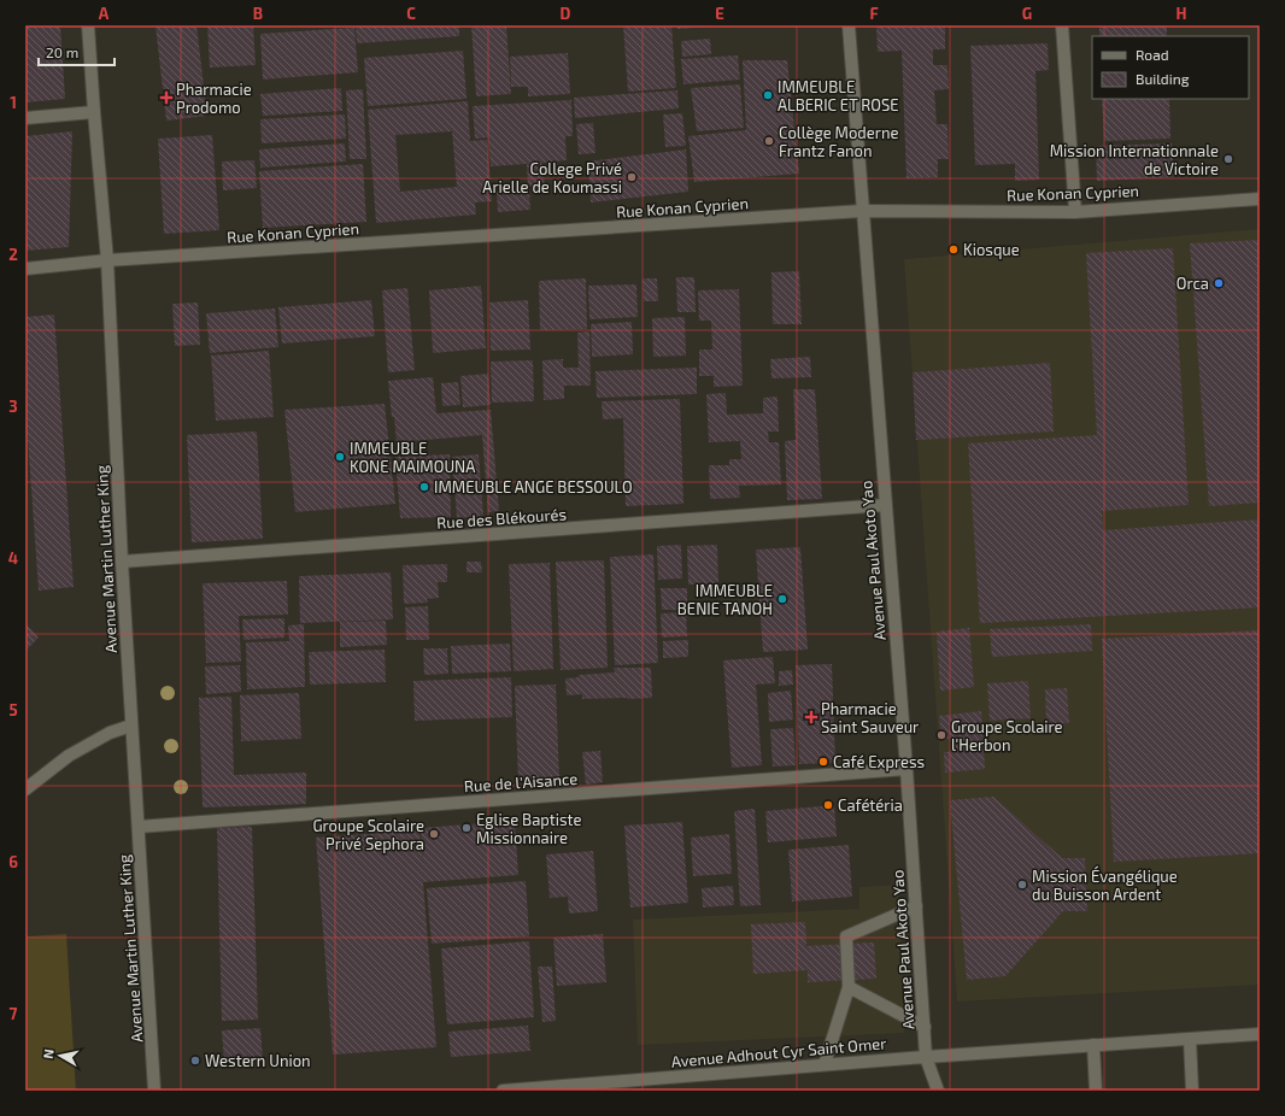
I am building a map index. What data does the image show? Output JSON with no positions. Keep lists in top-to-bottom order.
{
  "streets": {
    "street": [
      "Rue Konan Cyprien",
      "Rue des Blékourés",
      "Avenue Martin Luther King",
      "Avenue Paul Akoto Yao",
      "Rue de l'Aisance",
      "Avenue Adhout Cyr Saint Omer"
    ]
  },
  "crossings": [
    ["Rue Konan Cyprien", "Avenue Martin Luther King"],
    ["Rue Konan Cyprien", "Avenue Paul Akoto Yao"],
    ["Rue des Blékourés", "Avenue Martin Luther King"],
    ["Rue des Blékourés", "Avenue Paul Akoto Yao"],
    ["Avenue Martin Luther King", "Rue de l'Aisance"],
    ["Avenue Paul Akoto Yao", "Rue de l'Aisance"],
    ["Avenue Paul Akoto Yao", "Avenue Adhout Cyr Saint Omer"]
  ],
  "places": {
    "other": [
      "IMMEUBLE ALBERIC ET ROSE",
      "Collège Moderne Frantz Fanon",
      "Mission Internationnale de Victoire",
      "College Privé Arielle de Koumassi",
      "Kiosque",
      "Orca",
      "IMMEUBLE KONE MAIMOUNA",
      "IMMEUBLE ANGE BESSOULO",
      "IMMEUBLE BENIE TANOH",
      "Groupe Scolaire l'Herbon",
      "Café Express",
      "Cafétéria",
      "Eglise Baptiste Missionnaire",
      "Groupe Scolaire Privé Sephora",
      "Mission Évangélique du Buisson Ardent",
      "Western Union"
    ],
    "health": ["Pharmacie Prodomo", "Pharmacie Saint Sauveur"]
  },
  "legend": ["Road", "Building"],
  "scale_bar": "20 m",
  "north": "left",
  "grid": {
    "columns": [
      "A",
      "B",
      "C",
      "D",
      "E",
      "F",
      "G",
      "H"
    ],
    "rows": [
      "1",
      "2",
      "3",
      "4",
      "5",
      "6",
      "7"
    ]
  }
}
